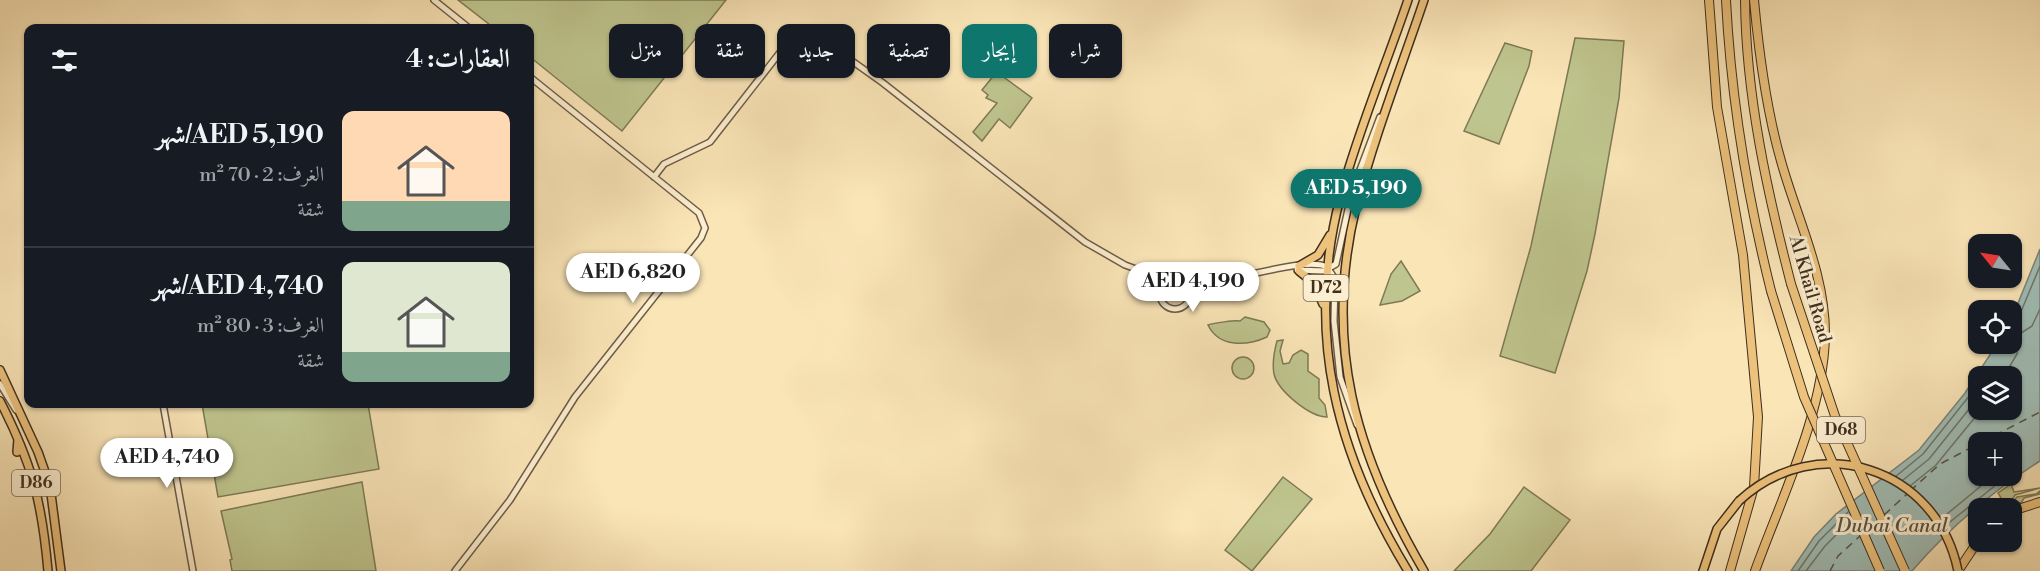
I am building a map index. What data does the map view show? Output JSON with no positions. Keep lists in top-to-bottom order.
{
  "streets": {
    "highway": ["Al Khail Road", "D68"],
    "main road": ["D72", "D86"]
  },
  "water": ["Dubai Canal"],
  "north": "top left",
  "page": {
    "chip": [
      "شراء",
      "إيجار",
      "تصفية",
      "جديد",
      "شقة",
      "منزل"
    ],
    "heading": "العقارات: 4",
    "list": [
      {
        "name": "AED 5,190/شهر",
        "note": "الغرف: 2 · 70 m² · شقة"
      },
      {
        "name": "AED 4,740/شهر",
        "note": "الغرف: 3 · 80 m² · شقة"
      }
    ],
    "price": [
      "AED 5,190",
      "AED 6,820",
      "AED 4,190",
      "AED 4,740"
    ],
    "map_buttons": ["+", "−"]
  }
}
